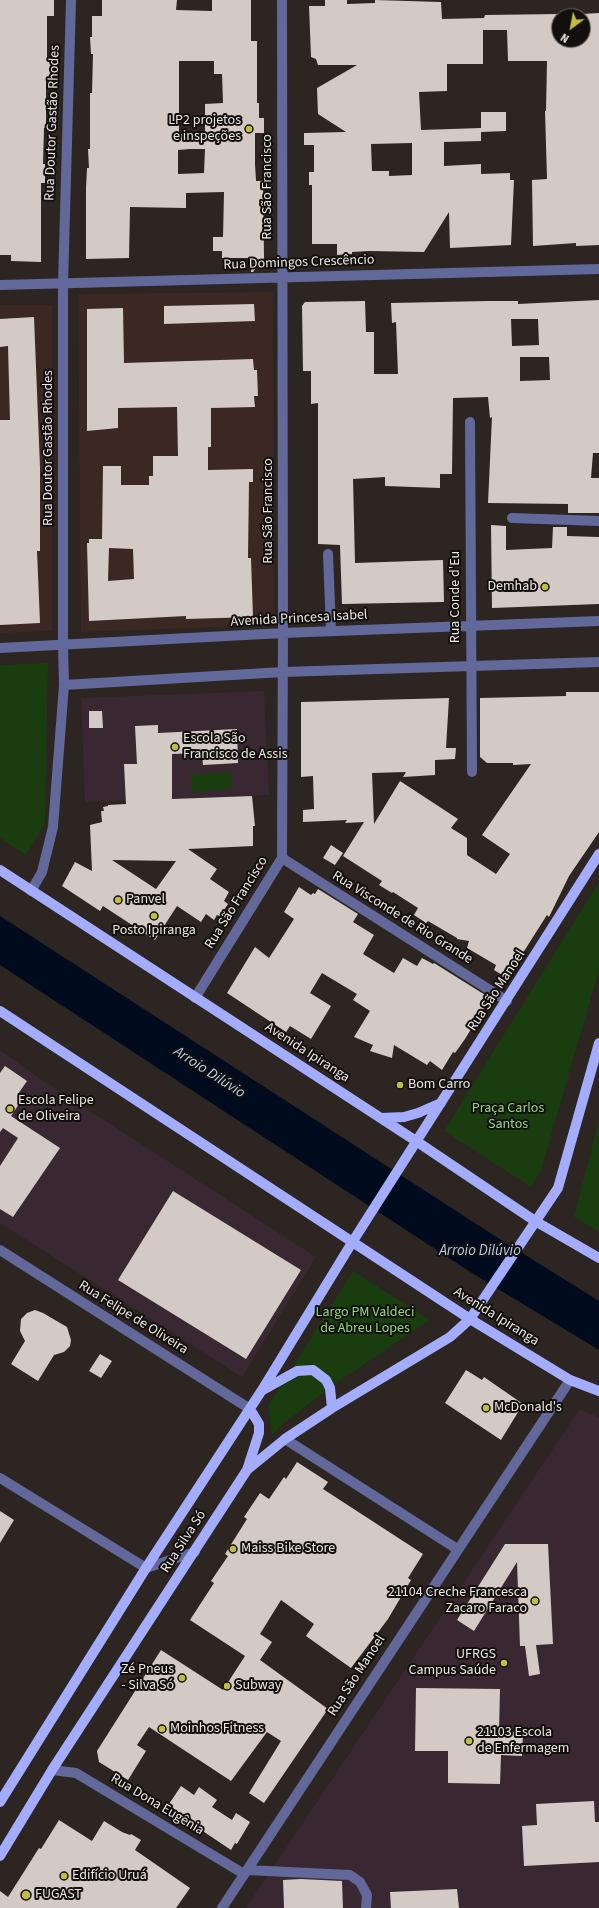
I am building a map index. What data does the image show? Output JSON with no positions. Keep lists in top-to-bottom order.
{
  "streets": {
    "main road": ["Rua São Manoel", "Avenida Ipiranga", "Rua Silva Só"],
    "street": [
      "Rua Doutor Gastão Rhodes",
      "Rua São Francisco",
      "Rua Domingos Crescêncio",
      "Rua Conde d'Eu",
      "Avenida Princesa Isabel",
      "Rua Visconde de Rio Grande",
      "Rua Felipe de Oliveira",
      "Rua Dona Eugênia"
    ]
  },
  "crossings": [
    ["Rua Doutor Gastão Rhodes", "Rua Domingos Crescêncio"],
    ["Rua Doutor Gastão Rhodes", "Avenida Princesa Isabel"],
    ["Rua Doutor Gastão Rhodes", "Avenida Ipiranga"],
    ["Rua São Francisco", "Rua Domingos Crescêncio"],
    ["Rua São Francisco", "Avenida Princesa Isabel"],
    ["Rua São Francisco", "Rua Visconde de Rio Grande"],
    ["Rua São Francisco", "Avenida Ipiranga"],
    ["Rua Conde d'Eu", "Avenida Princesa Isabel"],
    ["Rua Visconde de Rio Grande", "Rua São Manoel"],
    ["Rua São Manoel", "Avenida Ipiranga"],
    ["Rua São Manoel", "Rua Silva Só"],
    ["Rua São Manoel", "Rua Dona Eugênia"],
    ["Avenida Ipiranga", "Rua Silva Só"],
    ["Rua Felipe de Oliveira", "Rua Silva Só"],
    ["Rua Silva Só", "Rua Dona Eugênia"]
  ],
  "water": ["Arroio Dilúvio"],
  "parks": ["Praça Carlos Santos", "Largo PM Valdeci de Abreu Lopes"],
  "places": [
    "LP2 projetos e inspeções",
    "Demhab",
    "Escola São Francisco de Assis",
    "Panvel",
    "Posto Ipiranga",
    "Bom Carro",
    "Escola Felipe de Oliveira",
    "McDonald's",
    "Maiss Bike Store",
    "21104 Creche Francesca Zacaro Faraco",
    "UFRGS Campus Saúde",
    "Zé Pneus - Silva Só",
    "Subway",
    "Moinhos Fitness",
    "21103 Escola de Enfermagem",
    "Edifício Uruá",
    "FUGAST"
  ],
  "north": "bottom left"
}
